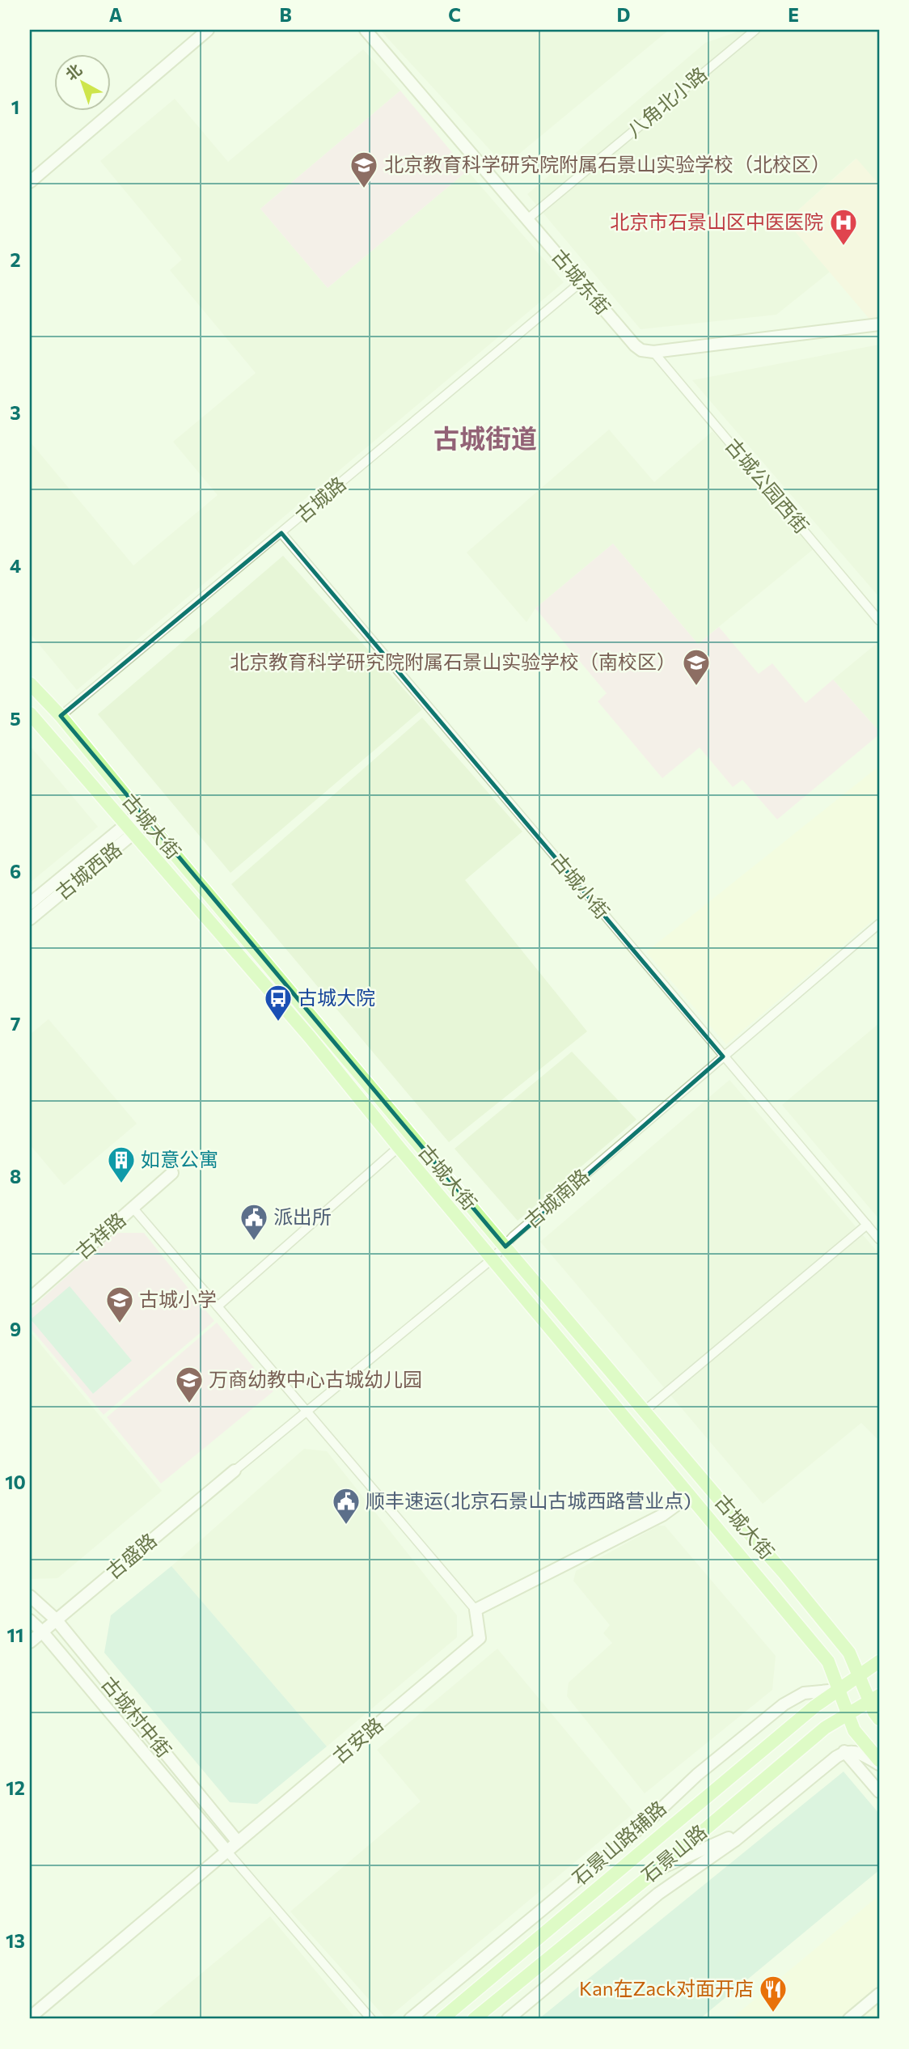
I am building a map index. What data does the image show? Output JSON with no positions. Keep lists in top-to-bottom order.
{
  "streets": {
    "main road": ["古城大街", "石景山路"],
    "street": [
      "八角北小路",
      "古城东街",
      "古城公园西街",
      "古城路",
      "古城西路",
      "古城小街",
      "古城南路",
      "古祥路",
      "古盛路",
      "古城村中街",
      "古安路",
      "石景山路辅路"
    ]
  },
  "crossings": [
    ["八角北小路", "古城东街"],
    ["古城东街", "古城公园西街"],
    ["古城东街", "古城路"],
    ["古城路", "古城大街"],
    ["古城路", "古城小街"],
    ["古城大街", "古城西路"],
    ["古城大街", "古城南路"],
    ["古城大街", "石景山路辅路"],
    ["古城大街", "石景山路"],
    ["古城小街", "古城南路"],
    ["古城南路", "古盛路"],
    ["古盛路", "古城村中街"],
    ["古城村中街", "古安路"],
    ["石景山路辅路", "石景山路"]
  ],
  "districts": ["古城街道"],
  "places": {
    "school or university": [
      "北京教育科学研究院附属石景山实验学校（北校区）",
      "北京教育科学研究院附属石景山实验学校（南校区）",
      "古城小学",
      "万商幼教中心古城幼儿园"
    ],
    "hospital": ["北京市石景山区中医医院"],
    "bus stop": ["古城大院"],
    "building": ["如意公寓"],
    "public building": ["派出所", "顺丰速运(北京石景山古城西路营业点)"],
    "restaurant": ["Kan在Zack对面开店"]
  },
  "north": "top left",
  "grid": {
    "columns": [
      "A",
      "B",
      "C",
      "D",
      "E"
    ],
    "rows": [
      "1",
      "2",
      "3",
      "4",
      "5",
      "6",
      "7",
      "8",
      "9",
      "10",
      "11",
      "12",
      "13"
    ]
  }
}
